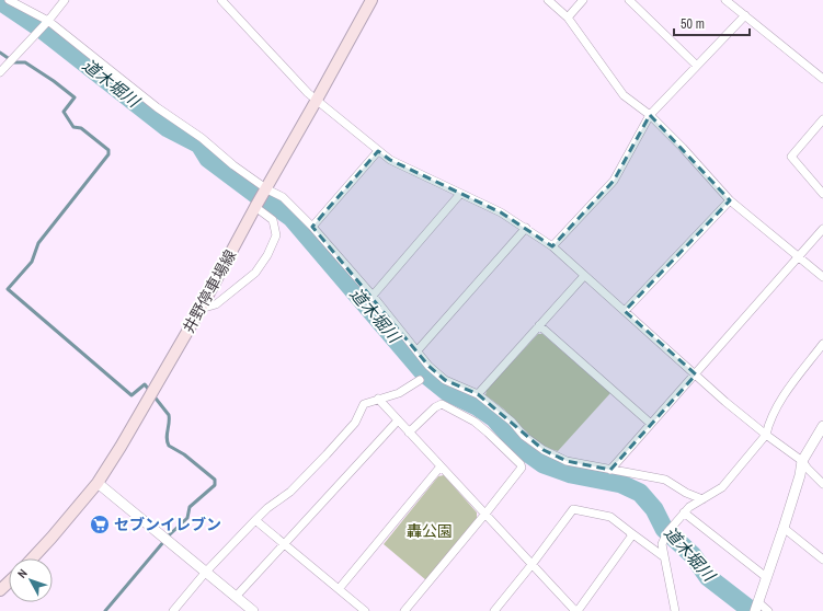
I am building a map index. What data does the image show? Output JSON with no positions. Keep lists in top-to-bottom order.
{
  "streets": {
    "main road": ["井野停車場線"]
  },
  "water": ["道木堀川"],
  "parks": ["轟公園"],
  "places": {
    "supermarket": ["セブンイレブン"]
  },
  "scale_bar": "50 m",
  "north": "top left"
}
